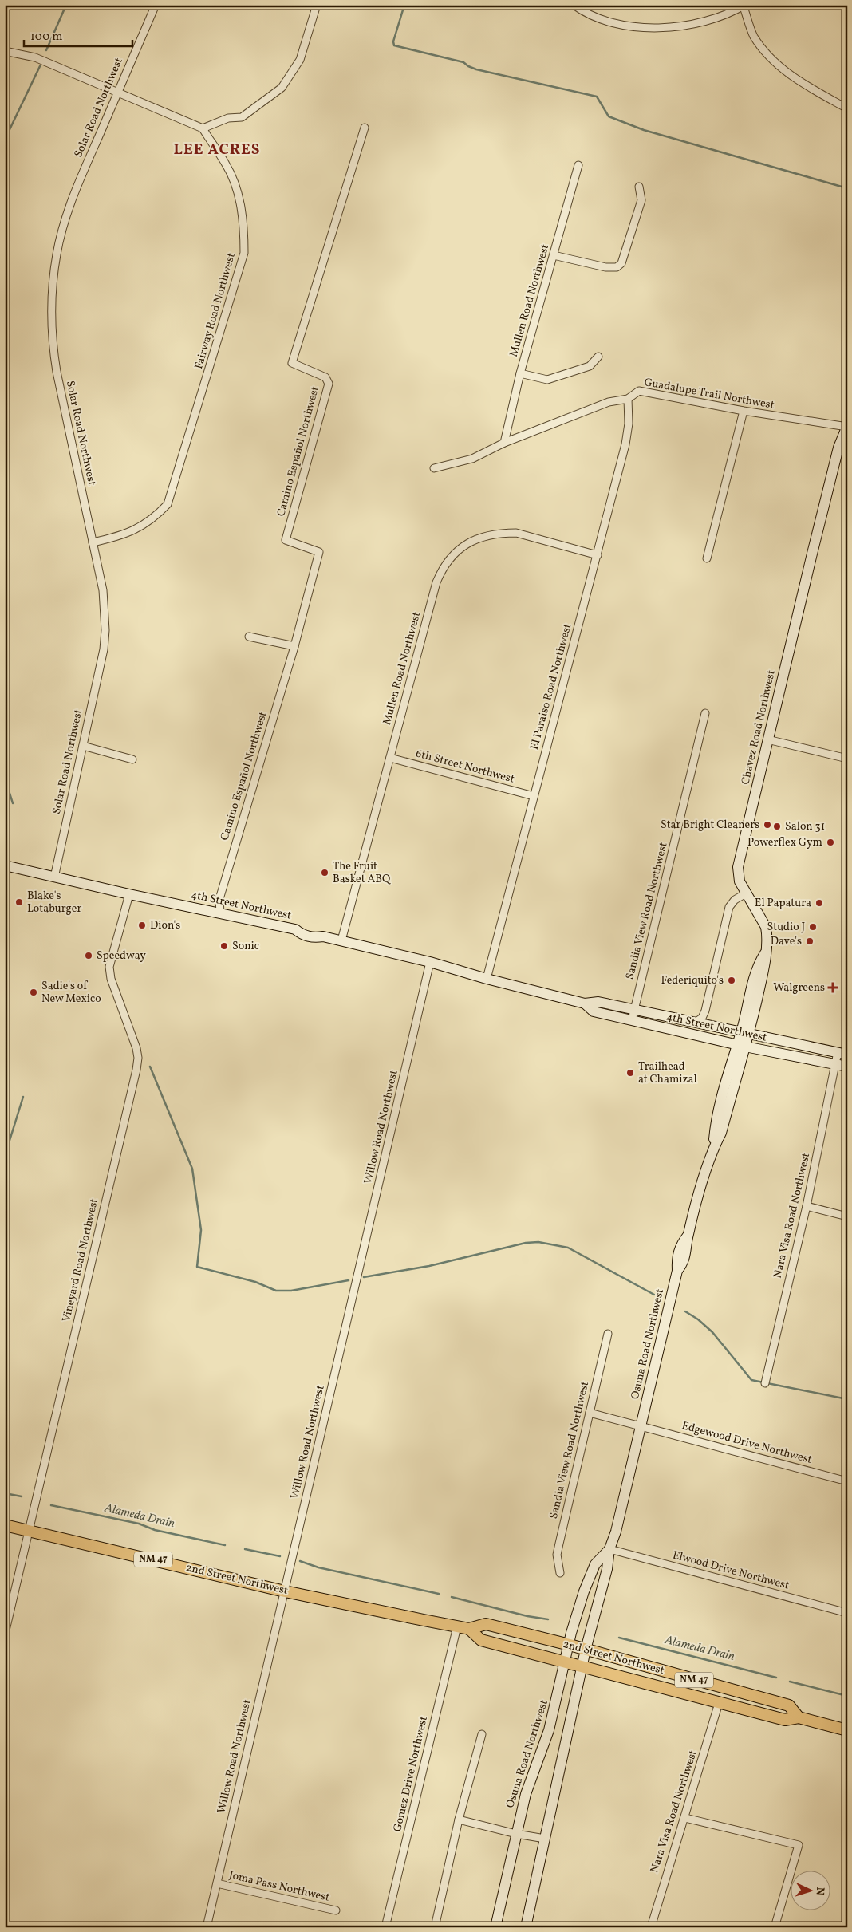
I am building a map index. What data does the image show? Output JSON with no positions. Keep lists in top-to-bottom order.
{
  "streets": {
    "main road": [
      "Chavez Road Northwest",
      "4th Street Northwest",
      "Osuna Road Northwest",
      "NM 47",
      "2nd Street Northwest"
    ],
    "street": [
      "Solar Road Northwest",
      "Mullen Road Northwest",
      "Fairway Road Northwest",
      "Guadalupe Trail Northwest",
      "Camino Español Northwest",
      "El Paraiso Road Northwest",
      "6th Street Northwest",
      "Sandia View Road Northwest",
      "Willow Road Northwest",
      "Nara Visa Road Northwest",
      "Vineyard Road Northwest",
      "Edgewood Drive Northwest",
      "Elwood Drive Northwest",
      "Gomez Drive Northwest",
      "Joma Pass Northwest"
    ]
  },
  "crossings": [
    ["Solar Road Northwest", "Fairway Road Northwest"],
    ["Solar Road Northwest", "4th Street Northwest"],
    ["Mullen Road Northwest", "Guadalupe Trail Northwest"],
    ["Mullen Road Northwest", "El Paraiso Road Northwest"],
    ["Mullen Road Northwest", "6th Street Northwest"],
    ["Mullen Road Northwest", "4th Street Northwest"],
    ["Guadalupe Trail Northwest", "El Paraiso Road Northwest"],
    ["Guadalupe Trail Northwest", "Chavez Road Northwest"],
    ["Camino Español Northwest", "4th Street Northwest"],
    ["El Paraiso Road Northwest", "6th Street Northwest"],
    ["El Paraiso Road Northwest", "4th Street Northwest"],
    ["4th Street Northwest", "Sandia View Road Northwest"],
    ["4th Street Northwest", "Willow Road Northwest"],
    ["4th Street Northwest", "Nara Visa Road Northwest"],
    ["4th Street Northwest", "Vineyard Road Northwest"],
    ["4th Street Northwest", "Osuna Road Northwest"],
    ["Sandia View Road Northwest", "Edgewood Drive Northwest"],
    ["Willow Road Northwest", "2nd Street Northwest"],
    ["Willow Road Northwest", "Joma Pass Northwest"],
    ["Nara Visa Road Northwest", "2nd Street Northwest"],
    ["Vineyard Road Northwest", "2nd Street Northwest"],
    ["Osuna Road Northwest", "Edgewood Drive Northwest"],
    ["Osuna Road Northwest", "Elwood Drive Northwest"],
    ["Osuna Road Northwest", "2nd Street Northwest"],
    ["2nd Street Northwest", "Gomez Drive Northwest"]
  ],
  "districts": ["LEE ACRES"],
  "water": ["Alameda Drain"],
  "places": {
    "other": [
      "Star Bright Cleaners",
      "Salon 31",
      "Powerflex Gym",
      "The Fruit Basket ABQ",
      "Blake's Lotaburger",
      "El Papatura",
      "Dion's",
      "Studio J",
      "Dave's",
      "Sonic",
      "Speedway",
      "Federiquito's",
      "Sadie's of New Mexico",
      "Trailhead at Chamizal"
    ],
    "health": ["Walgreens"]
  },
  "scale_bar": "100 m",
  "north": "right"
}
